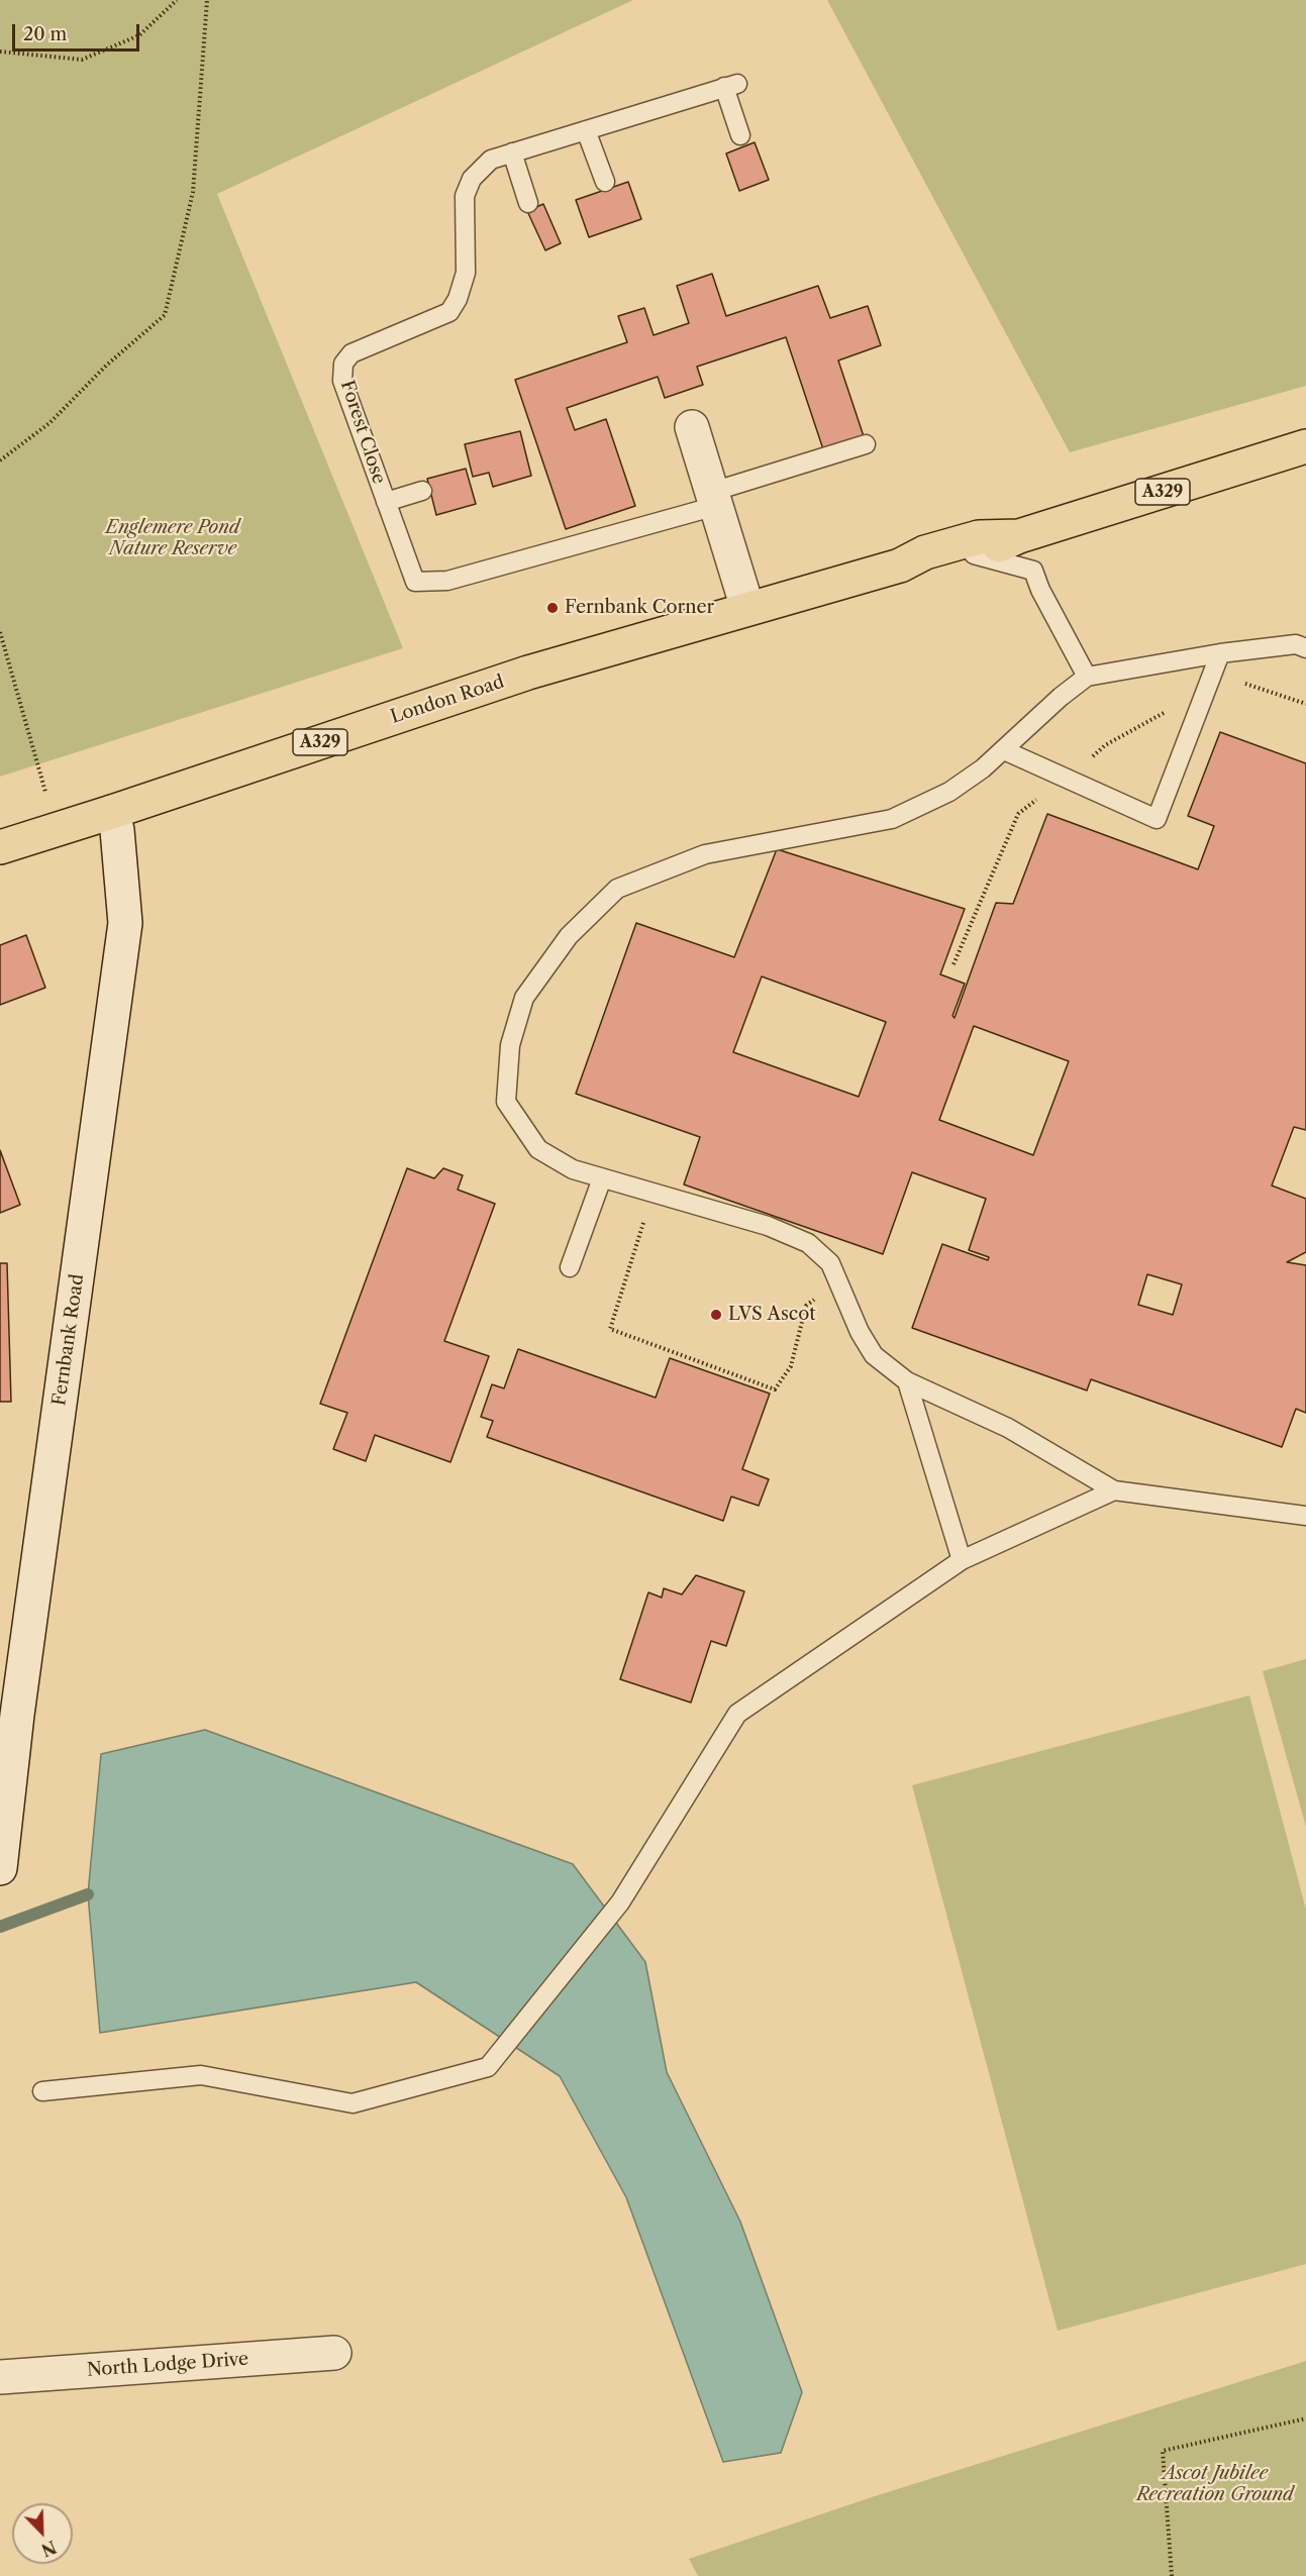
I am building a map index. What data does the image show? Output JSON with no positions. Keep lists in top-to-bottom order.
{
  "streets": {
    "main road": ["A329", "London Road"],
    "street": ["Fernbank Road", "North Lodge Drive"],
    "lane": ["Forest Close"]
  },
  "crossings": [
    ["London Road", "Fernbank Road"]
  ],
  "parks": ["Englemere Pond Nature Reserve", "Ascot Jubilee Recreation Ground"],
  "places": ["Fernbank Corner", "LVS Ascot"],
  "scale_bar": "20 m",
  "north": "bottom right"
}
